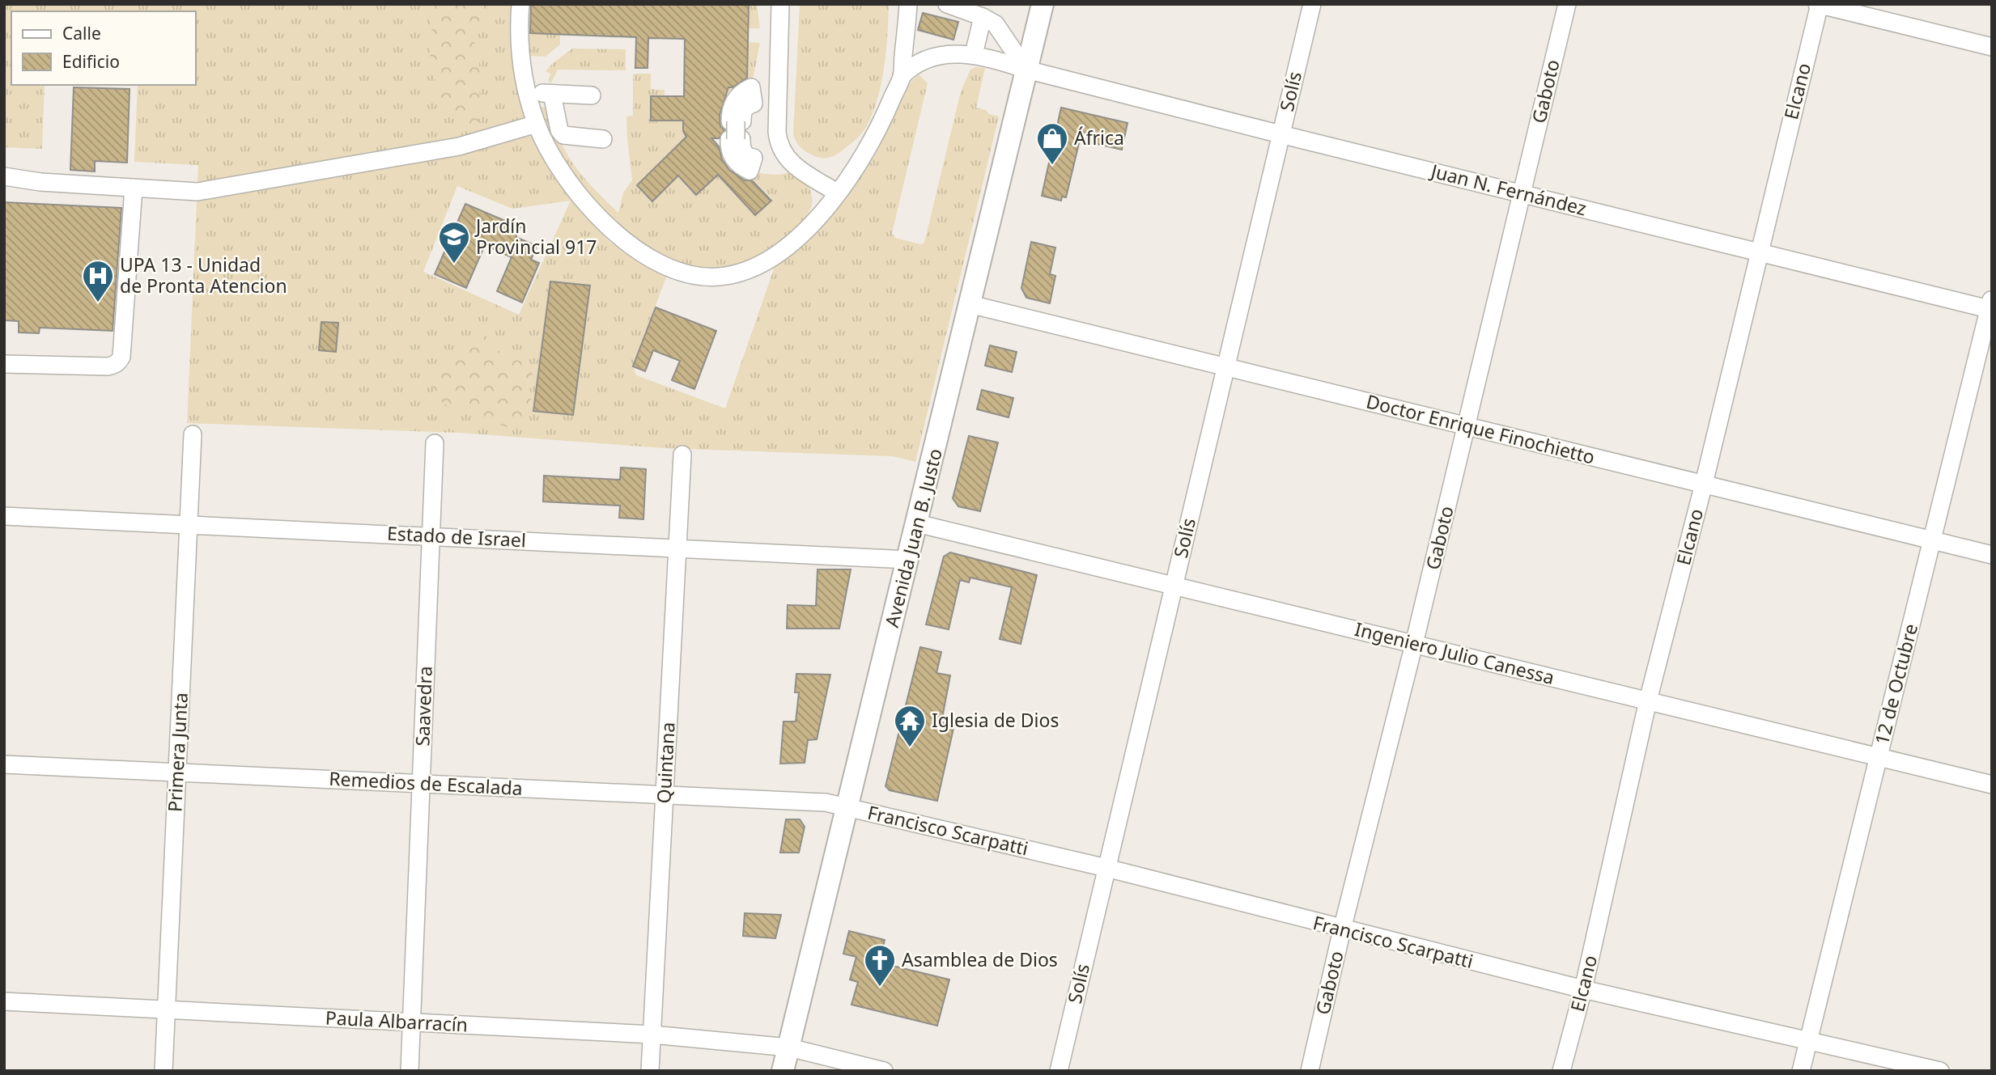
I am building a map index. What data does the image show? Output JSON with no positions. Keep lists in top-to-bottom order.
{
  "streets": {
    "main road": ["Avenida Juan B. Justo"],
    "street": [
      "Solís",
      "Gaboto",
      "Elcano",
      "Juan N. Fernández",
      "Doctor Enrique Finochietto",
      "Estado de Israel",
      "Ingeniero Julio Canessa",
      "12 de Octubre",
      "Saavedra",
      "Primera Junta",
      "Quintana",
      "Remedios de Escalada",
      "Francisco Scarpatti",
      "Paula Albarracín"
    ]
  },
  "crossings": [
    ["Solís", "Juan N. Fernández"],
    ["Solís", "Doctor Enrique Finochietto"],
    ["Solís", "Ingeniero Julio Canessa"],
    ["Solís", "Francisco Scarpatti"],
    ["Gaboto", "Juan N. Fernández"],
    ["Gaboto", "Doctor Enrique Finochietto"],
    ["Gaboto", "Ingeniero Julio Canessa"],
    ["Gaboto", "Francisco Scarpatti"],
    ["Elcano", "Juan N. Fernández"],
    ["Elcano", "Doctor Enrique Finochietto"],
    ["Elcano", "Ingeniero Julio Canessa"],
    ["Elcano", "Francisco Scarpatti"],
    ["Juan N. Fernández", "Avenida Juan B. Justo"],
    ["Juan N. Fernández", "12 de Octubre"],
    ["Doctor Enrique Finochietto", "Avenida Juan B. Justo"],
    ["Doctor Enrique Finochietto", "12 de Octubre"],
    ["Estado de Israel", "Avenida Juan B. Justo"],
    ["Estado de Israel", "Saavedra"],
    ["Estado de Israel", "Primera Junta"],
    ["Estado de Israel", "Quintana"],
    ["Avenida Juan B. Justo", "Ingeniero Julio Canessa"],
    ["Avenida Juan B. Justo", "Remedios de Escalada"],
    ["Avenida Juan B. Justo", "Francisco Scarpatti"],
    ["Avenida Juan B. Justo", "Paula Albarracín"],
    ["Ingeniero Julio Canessa", "12 de Octubre"],
    ["12 de Octubre", "Francisco Scarpatti"],
    ["Saavedra", "Remedios de Escalada"],
    ["Saavedra", "Paula Albarracín"],
    ["Primera Junta", "Remedios de Escalada"],
    ["Primera Junta", "Paula Albarracín"],
    ["Quintana", "Remedios de Escalada"],
    ["Quintana", "Paula Albarracín"],
    ["Remedios de Escalada", "Francisco Scarpatti"]
  ],
  "places": {
    "shop": ["África"],
    "school or university": ["Jardín Provincial 917"],
    "hospital": ["UPA 13 - Unidad de Pronta Atencion"],
    "temple": ["Iglesia de Dios"],
    "church": ["Asamblea de Dios"]
  },
  "legend": ["Calle", "Edificio"]
}
